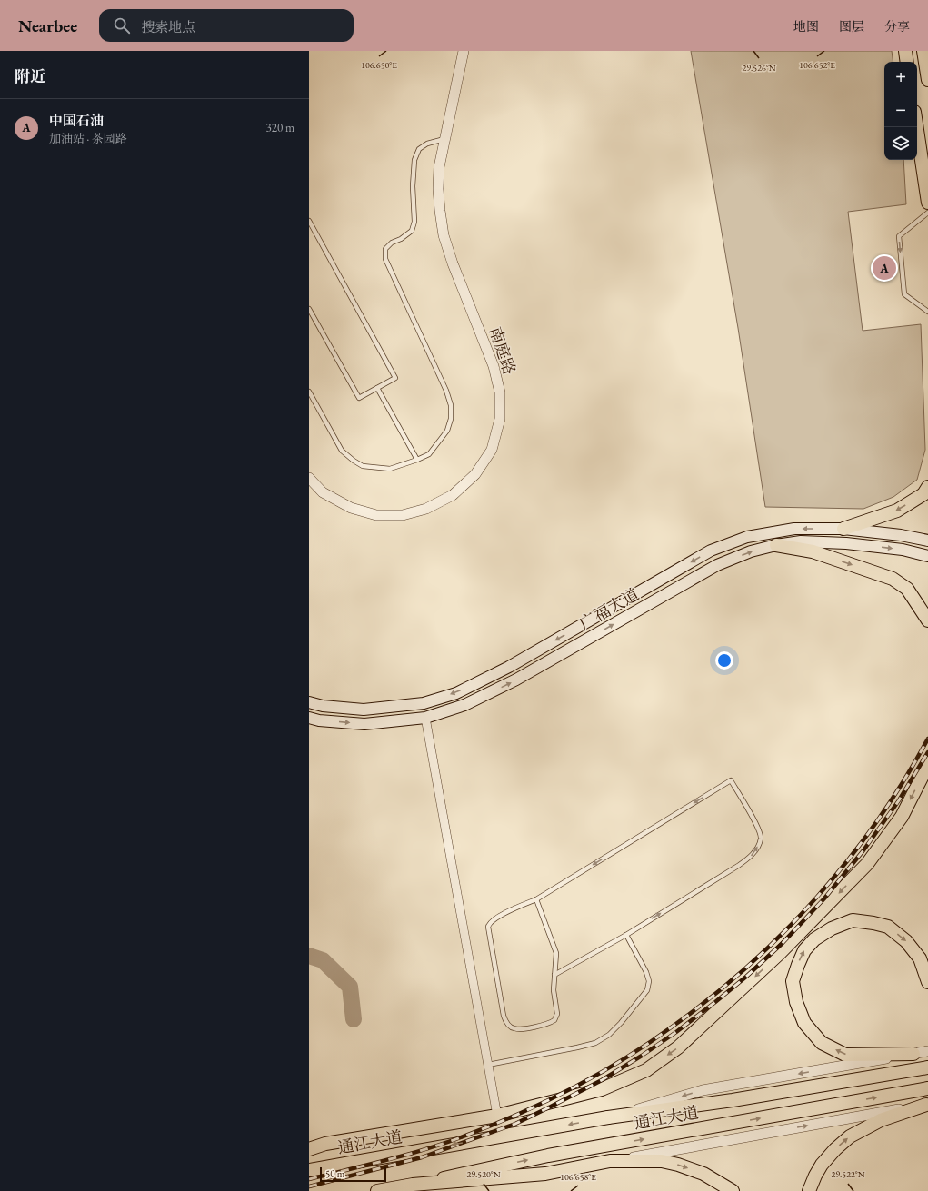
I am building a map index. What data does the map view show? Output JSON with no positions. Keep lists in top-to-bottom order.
{
  "streets": {
    "main road": ["广福大道", "通江大道"],
    "street": ["南庭路"]
  },
  "scale_bar": "50 m",
  "page": {
    "header": "Nearbee",
    "search": "搜索地点",
    "nav": ["地图", "图层", "分享"],
    "heading": "附近",
    "map_buttons": ["+", "−"],
    "list": [
      {
        "mark": "A",
        "name": "中国石油",
        "note": "加油站 · 茶园路",
        "value": "320 m"
      }
    ],
    "pins": "A",
    "scale": "50 m"
  },
  "coordinates": [
    "106.652°E",
    "106.650°E",
    "29.526°N",
    "29.520°N",
    "29.522°N",
    "106.658°E"
  ]
}
